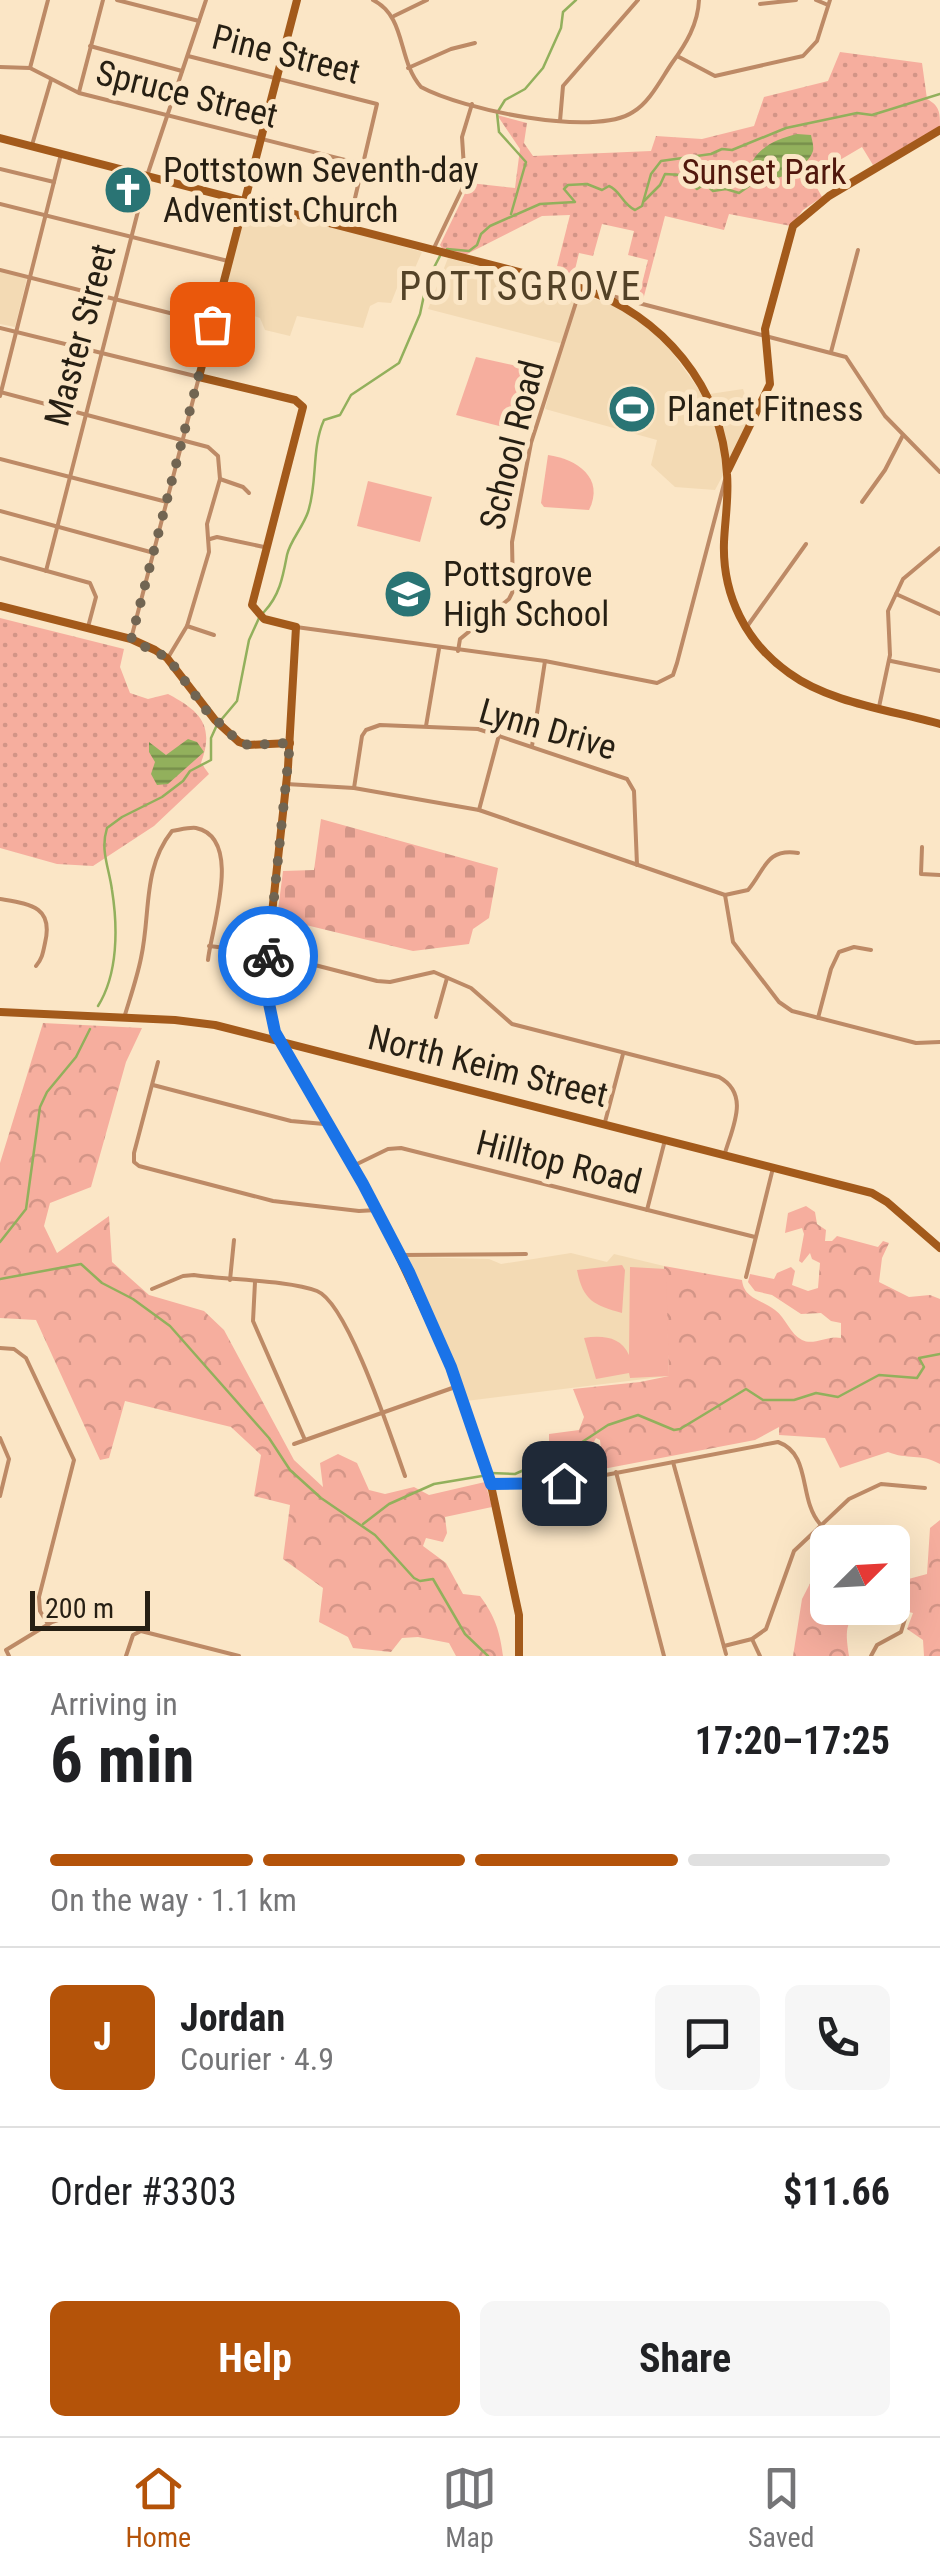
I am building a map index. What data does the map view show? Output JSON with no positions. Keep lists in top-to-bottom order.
{
  "streets": {
    "street": [
      "Pine Street",
      "Spruce Street",
      "Master Street",
      "School Road",
      "Lynn Drive",
      "North Keim Street",
      "Hilltop Road"
    ]
  },
  "crossings": [
    ["Pine Street", "Spruce Street"],
    ["Pine Street", "Master Street"],
    ["Spruce Street", "Master Street"]
  ],
  "districts": ["POTTSGROVE"],
  "parks": ["Sunset Park"],
  "places": {
    "church": ["Pottstown Seventh-day Adventist Church"],
    "sports": ["Planet Fitness"],
    "school or university": ["Pottsgrove High School"]
  },
  "scale_bar": "200 m",
  "north": "top right",
  "page": {
    "scale": "200 m",
    "heading": ["6 min", "Arriving in", "17:20–17:25"],
    "panel": [
      "Jordan",
      "Courier · 4.9",
      "Order #3303",
      "$11.66"
    ],
    "bar": "On the way · 1.1 km",
    "round": "J",
    "buttons": ["Help", "Share"],
    "tabs": ["Home", "Map", "Saved"]
  }
}
